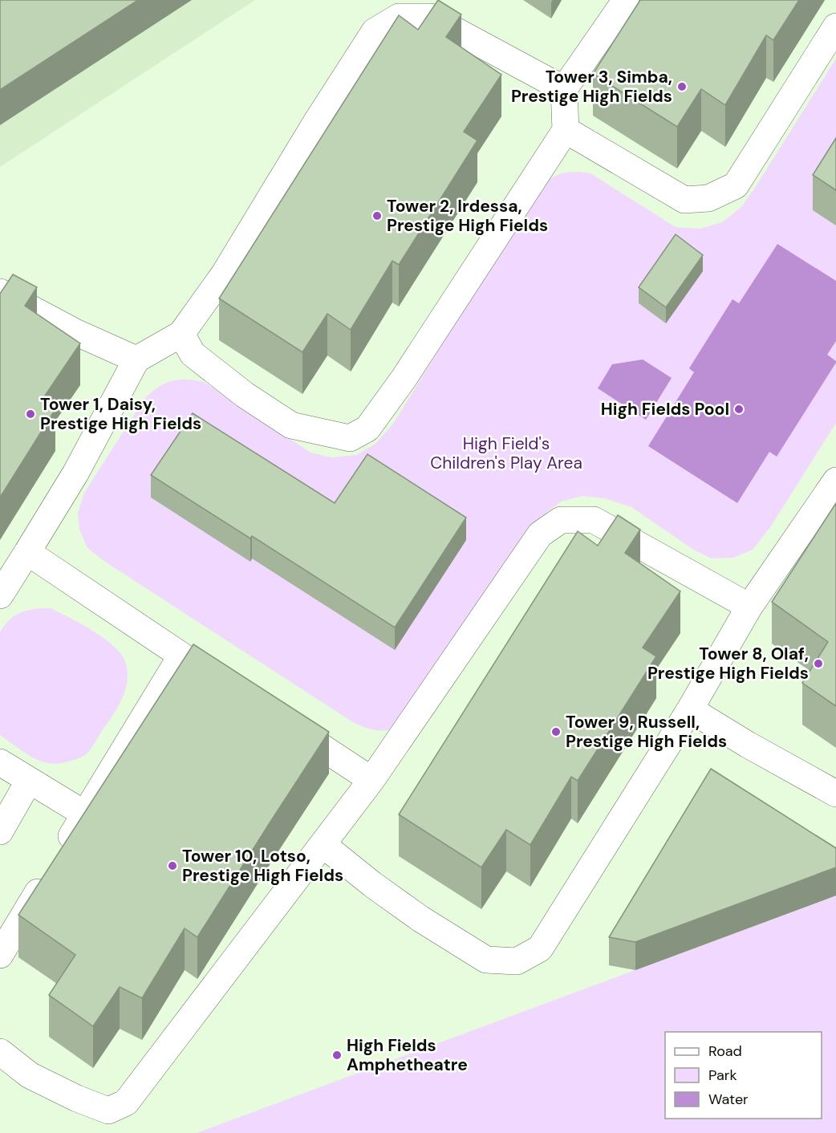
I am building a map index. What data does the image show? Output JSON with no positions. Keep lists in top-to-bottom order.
{
  "parks": ["High Field's Children's Play Area"],
  "places": [
    "Tower 3, Simba, Prestige High Fields",
    "Tower 2, Irdessa, Prestige High Fields",
    "High Fields Pool",
    "Tower 1, Daisy, Prestige High Fields",
    "Tower 8, Olaf, Prestige High Fields",
    "Tower 9, Russell, Prestige High Fields",
    "Tower 10, Lotso, Prestige High Fields",
    "High Fields Amphetheatre"
  ],
  "legend": ["Road", "Park", "Water"]
}
